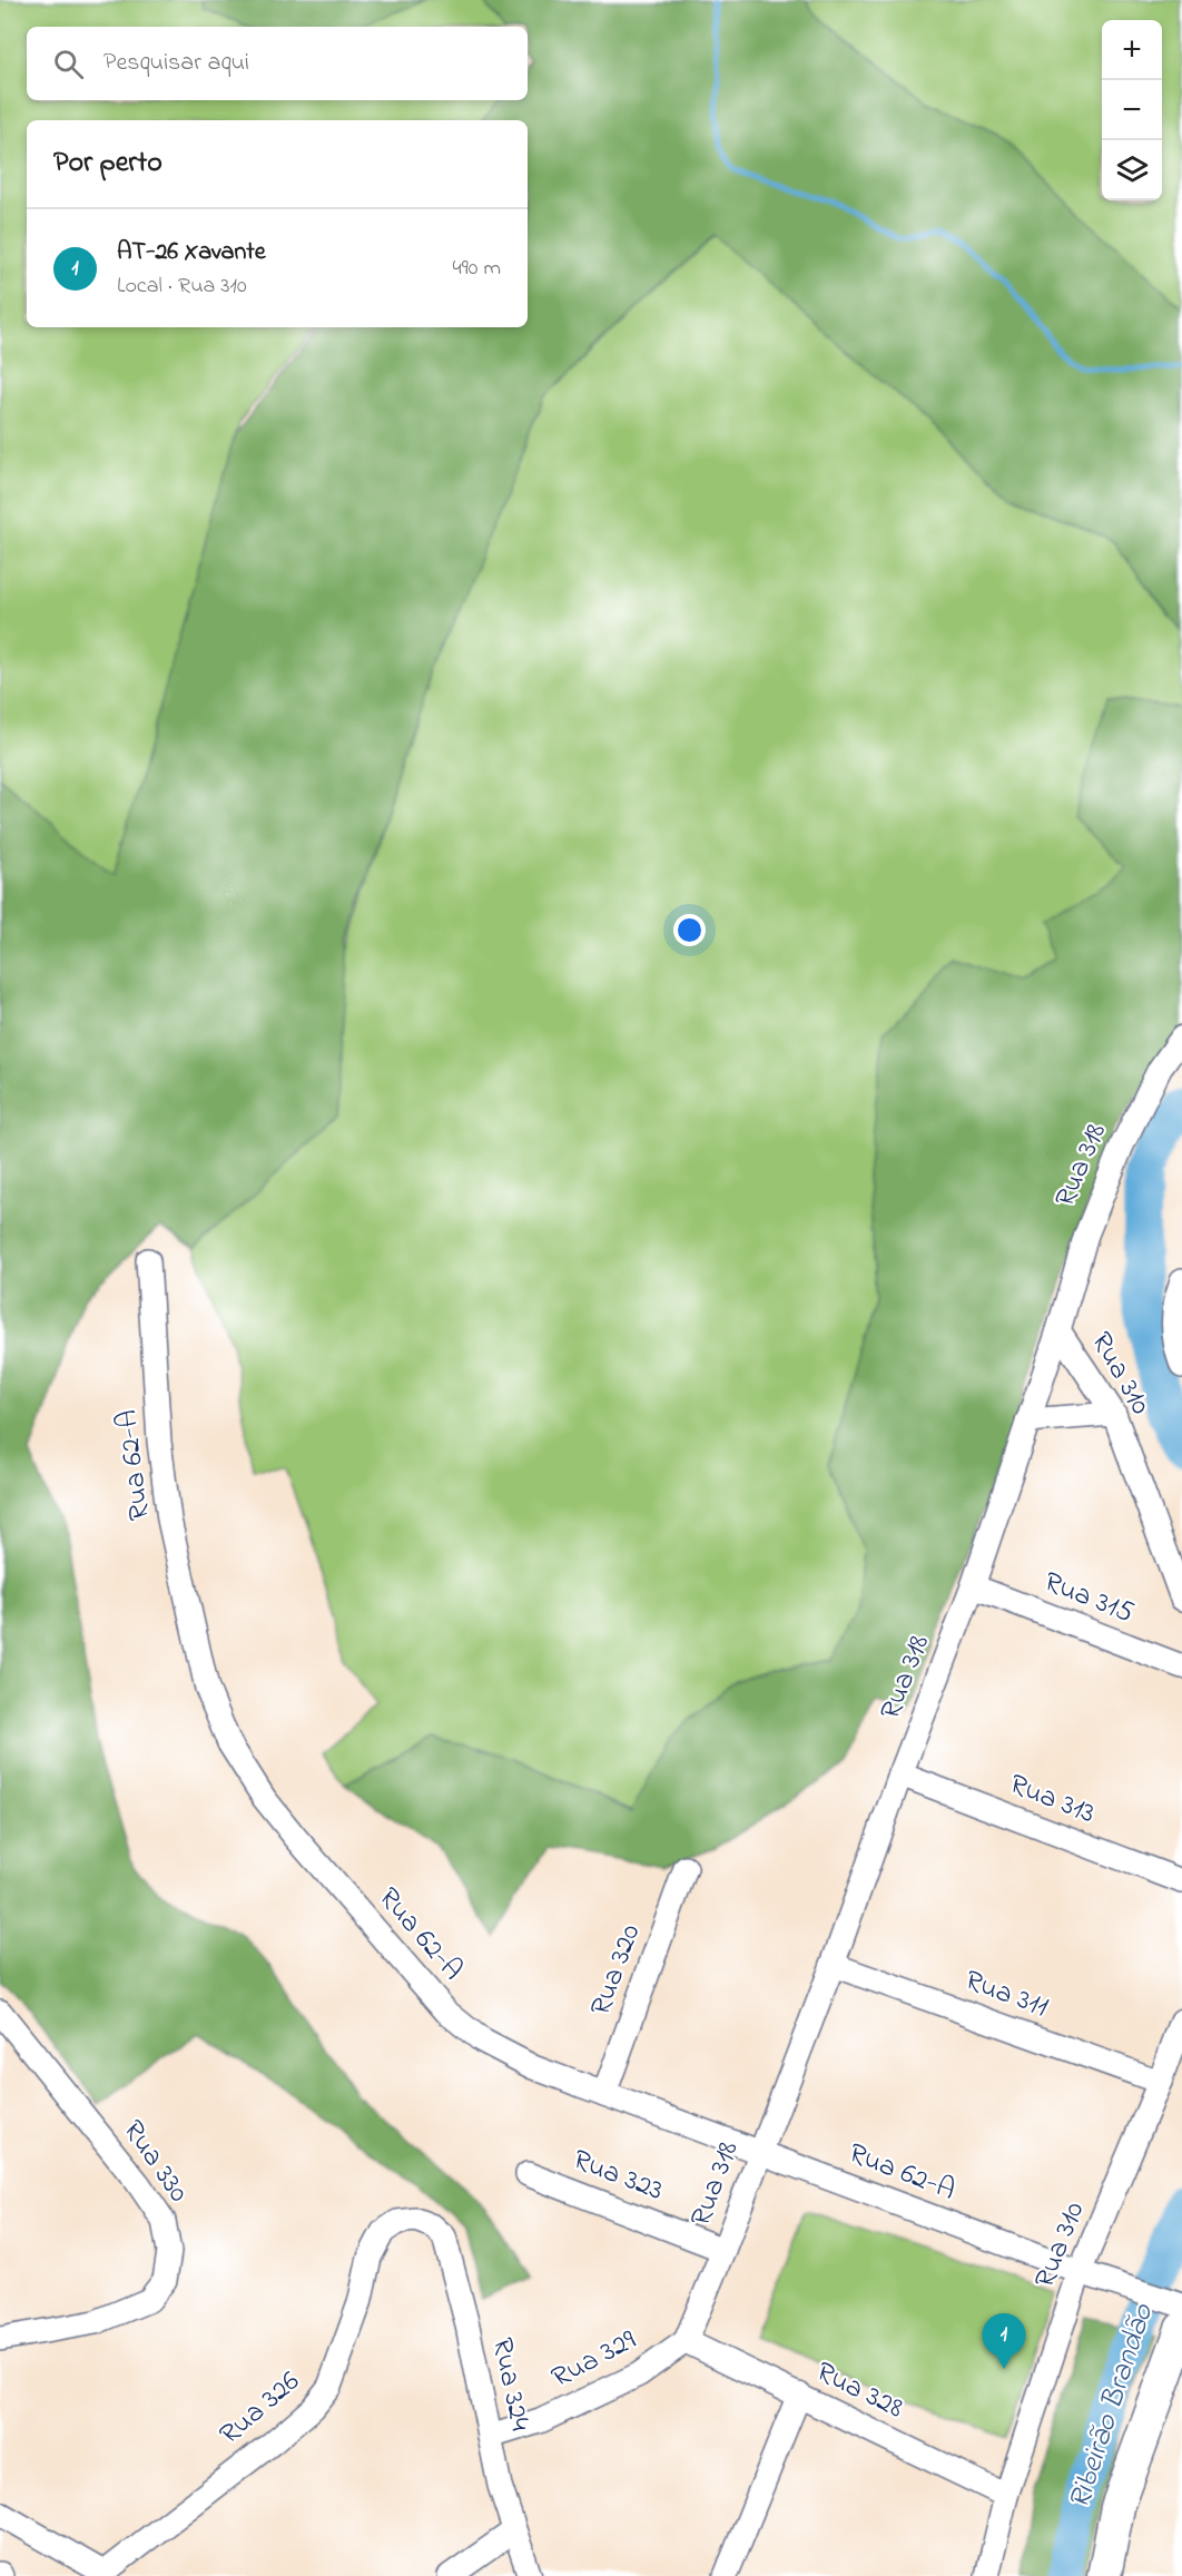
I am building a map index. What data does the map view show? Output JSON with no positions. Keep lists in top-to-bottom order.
{
  "streets": {
    "street": [
      "Rua 318",
      "Rua 310",
      "Rua 62-A",
      "Rua 315",
      "Rua 313",
      "Rua 320",
      "Rua 311",
      "Rua 330",
      "Rua 323",
      "Rua 329",
      "Rua 324",
      "Rua 328",
      "Rua 326"
    ]
  },
  "crossings": [
    ["Rua 318", "Rua 310"],
    ["Rua 318", "Rua 62-A"],
    ["Rua 318", "Rua 315"],
    ["Rua 318", "Rua 313"],
    ["Rua 318", "Rua 311"],
    ["Rua 318", "Rua 323"],
    ["Rua 318", "Rua 329"],
    ["Rua 318", "Rua 328"],
    ["Rua 310", "Rua 62-A"],
    ["Rua 310", "Rua 311"],
    ["Rua 310", "Rua 328"],
    ["Rua 62-A", "Rua 320"],
    ["Rua 329", "Rua 324"],
    ["Rua 329", "Rua 328"],
    ["Rua 324", "Rua 326"]
  ],
  "water": ["Ribeirão Brandão"],
  "page": {
    "map_buttons": ["+", "−"],
    "search": "Pesquisar aqui",
    "heading": "Por perto",
    "list": [
      {
        "mark": "1",
        "name": "AT-26 Xavante",
        "note": "Local · Rua 310",
        "value": "490 m"
      }
    ],
    "pins": "1"
  }
}
